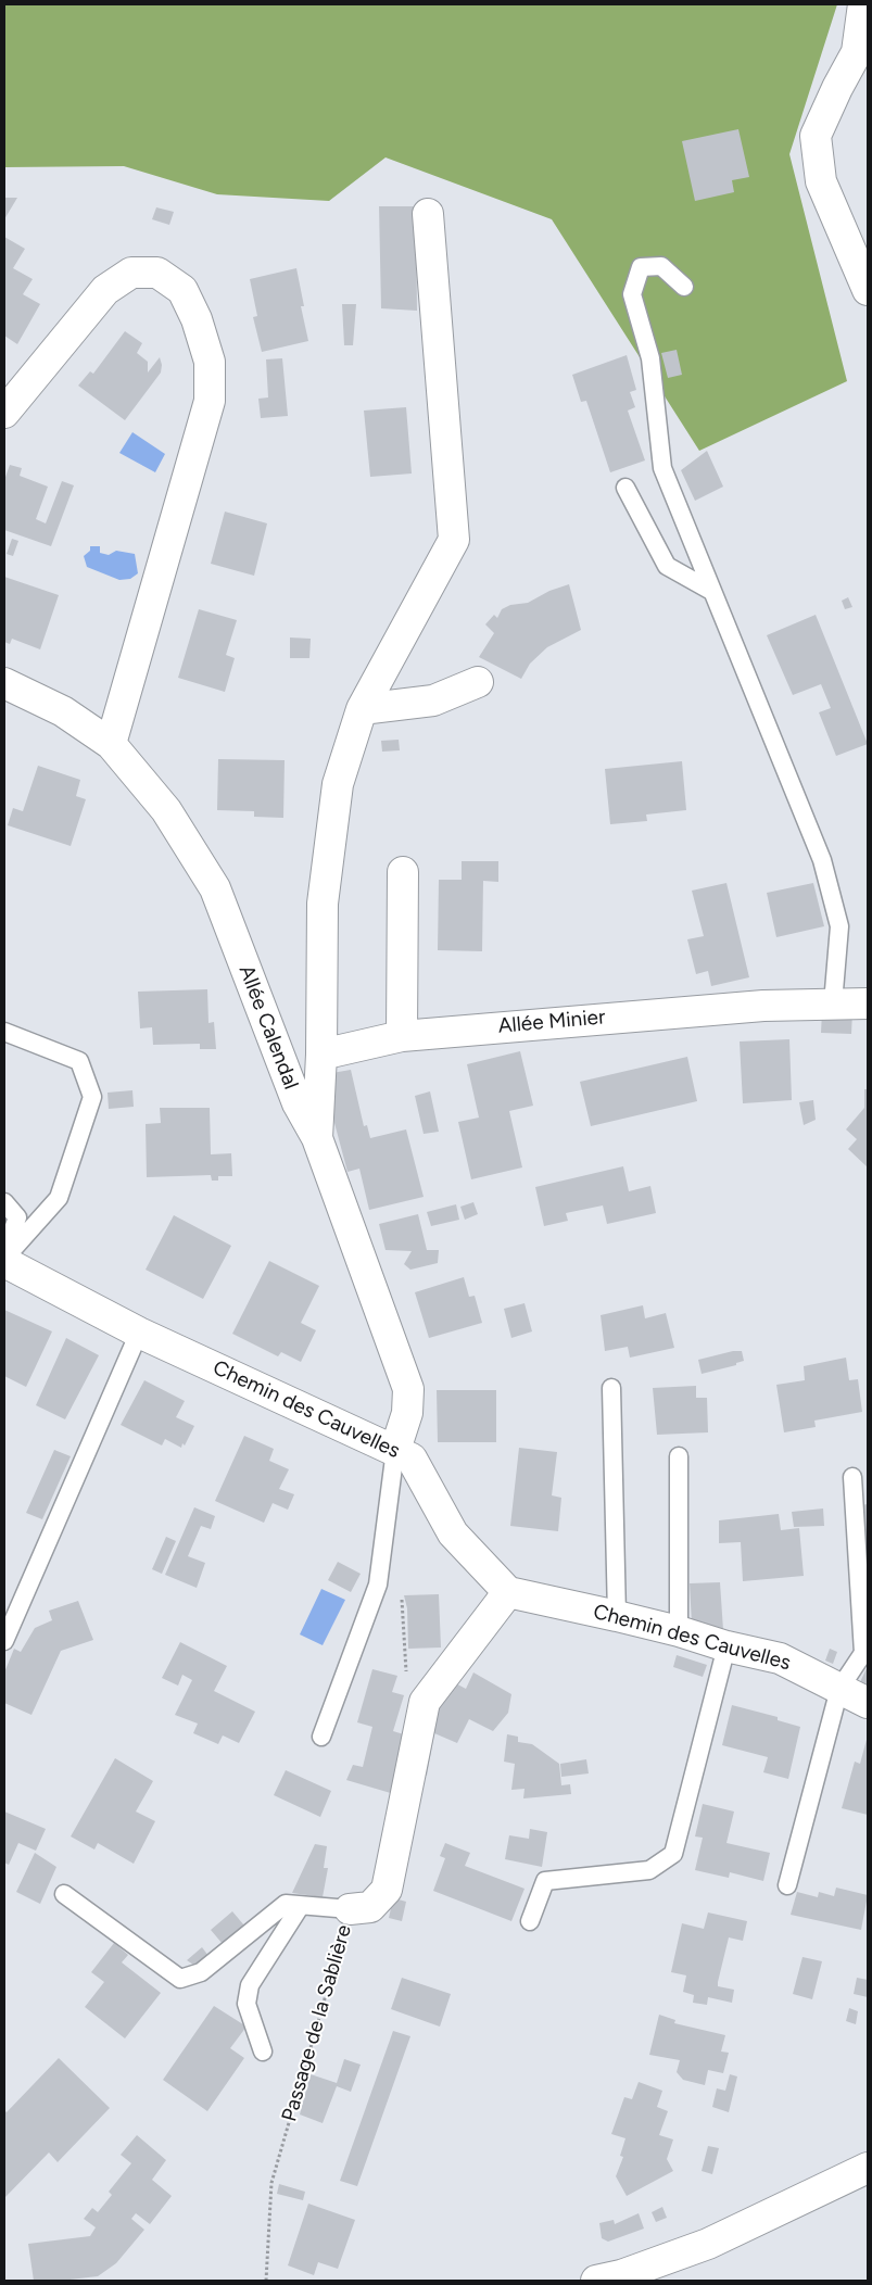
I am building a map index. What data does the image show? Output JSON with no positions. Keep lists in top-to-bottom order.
{
  "streets": {
    "street": [
      "Allée Minier",
      "Allée Calendal",
      "Chemin des Cauvelles",
      "Passage de la Sablière"
    ]
  },
  "crossings": [
    ["Allée Calendal", "Chemin des Cauvelles"],
    ["Chemin des Cauvelles", "Passage de la Sablière"]
  ]
}
